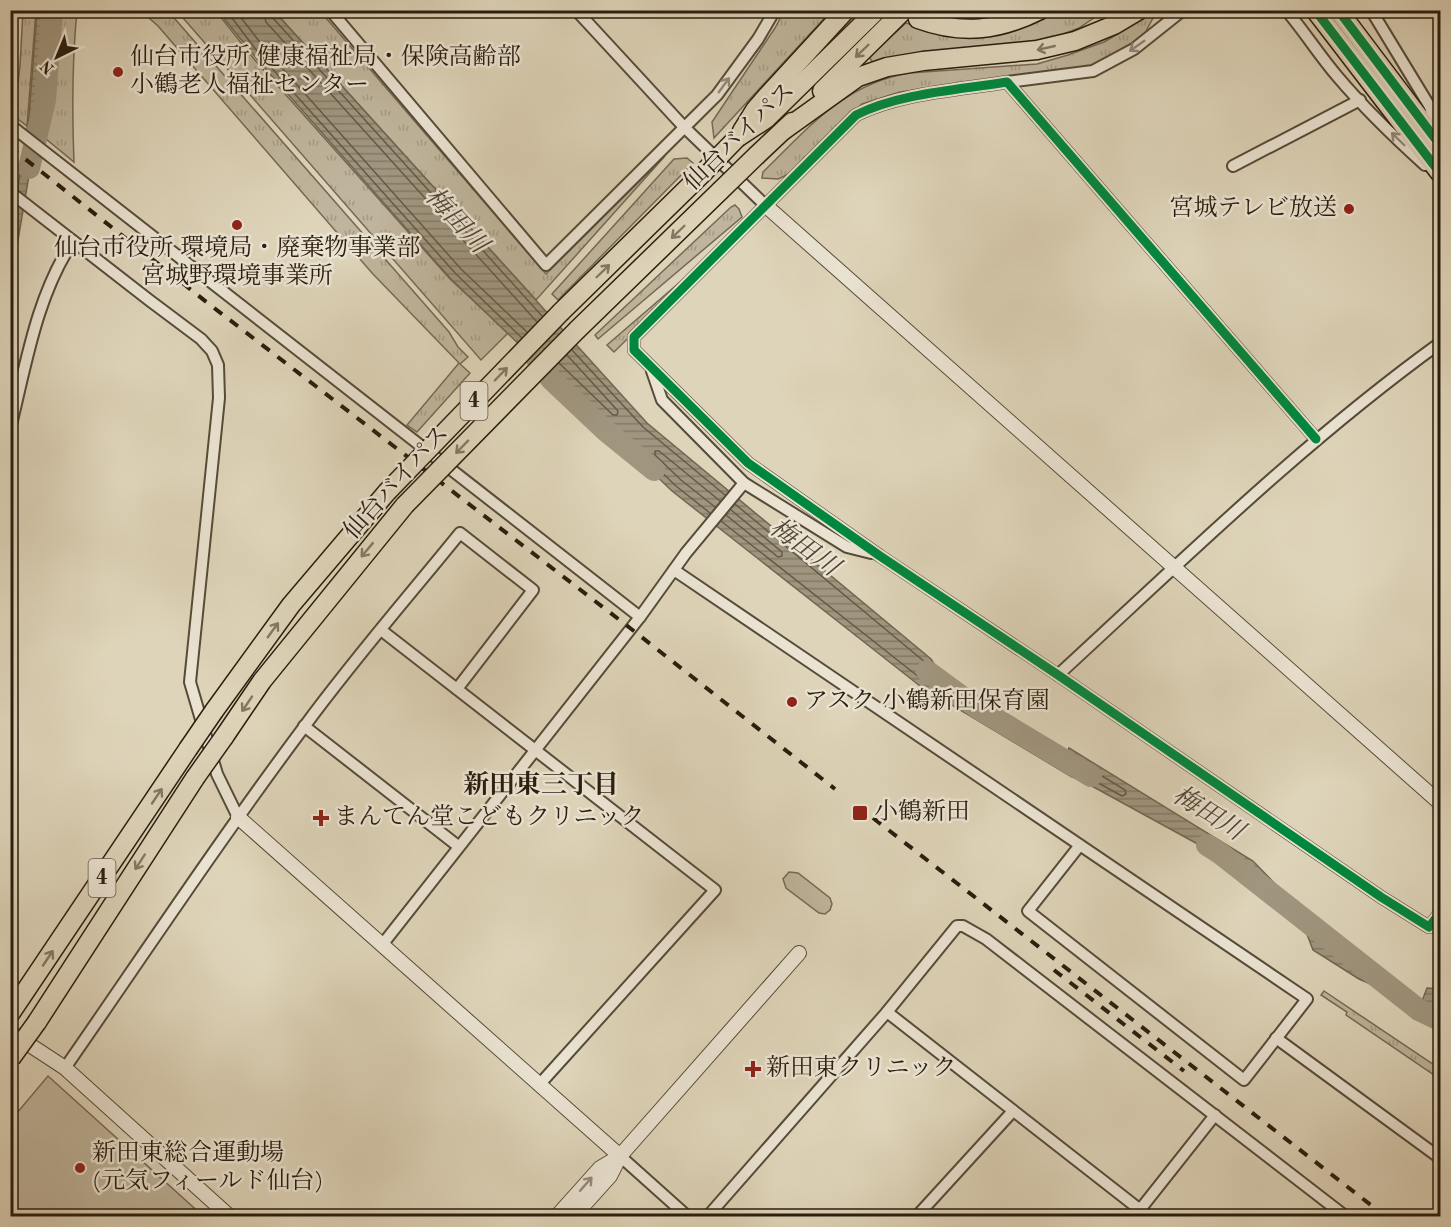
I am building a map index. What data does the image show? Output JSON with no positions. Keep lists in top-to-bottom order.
{
  "streets": {
    "highway": ["仙台バイパス", "4"]
  },
  "districts": ["新田東三丁目"],
  "water": ["梅田川"],
  "places": {
    "other": [
      "仙台市役所 健康福祉局・保険高齢部 小鶴老人福祉センター",
      "宮城テレビ放送",
      "仙台市役所 環境局・廃棄物事業部 宮城野環境事業所",
      "アスク 小鶴新田保育園",
      "新田東総合運動場 (元気フィールド仙台)"
    ],
    "transit": ["小鶴新田"],
    "health": ["まんてん堂こどもクリニック", "新田東クリニック"]
  },
  "north": "bottom left"
}
